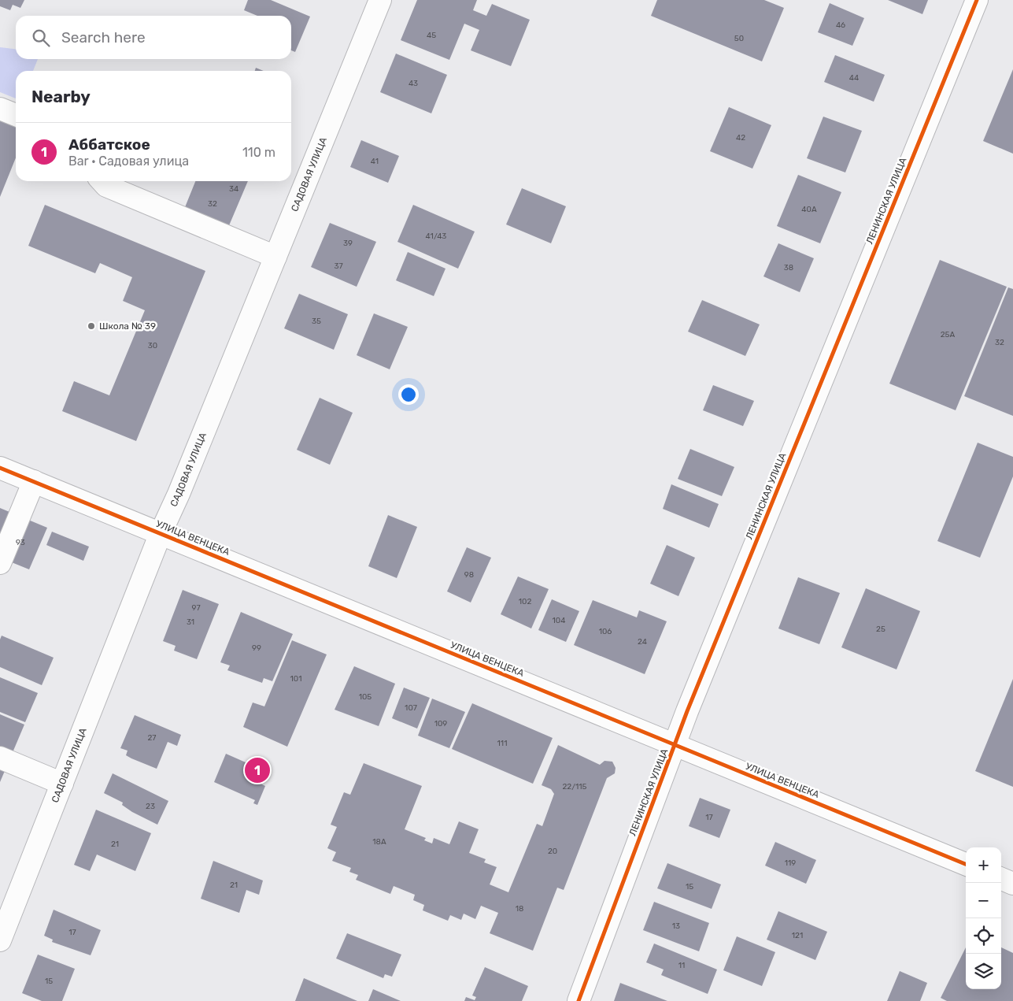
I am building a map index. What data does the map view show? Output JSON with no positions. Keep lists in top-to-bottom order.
{
  "streets": {
    "street": ["САДОВАЯ УЛИЦА", "ЛЕНИНСКАЯ УЛИЦА", "УЛИЦА ВЕНЦЕКА"]
  },
  "crossings": [
    ["САДОВАЯ УЛИЦА", "УЛИЦА ВЕНЦЕКА"],
    ["ЛЕНИНСКАЯ УЛИЦА", "УЛИЦА ВЕНЦЕКА"]
  ],
  "places": ["Школа № 39"],
  "house_numbers": [
    "46",
    "45",
    "50",
    "44",
    "43",
    "42",
    "41",
    "34",
    "32",
    "40А",
    "41/43",
    "39",
    "37",
    "38",
    "35",
    "25А",
    "32",
    "30",
    "93",
    "98",
    "102",
    "97",
    "104",
    "31",
    "25",
    "106",
    "24",
    "99",
    "101",
    "105",
    "107",
    "109",
    "27",
    "111",
    "22/115",
    "23",
    "17",
    "18А",
    "21",
    "20",
    "119",
    "21",
    "15",
    "18",
    "13",
    "17",
    "121",
    "11",
    "15"
  ],
  "page": {
    "search": "Search here",
    "heading": "Nearby",
    "list": [
      {
        "mark": "1",
        "name": "Аббатское",
        "note": "Bar · Садовая улица",
        "value": "110 m"
      }
    ],
    "pins": "1",
    "map_buttons": ["+", "−"]
  }
}
